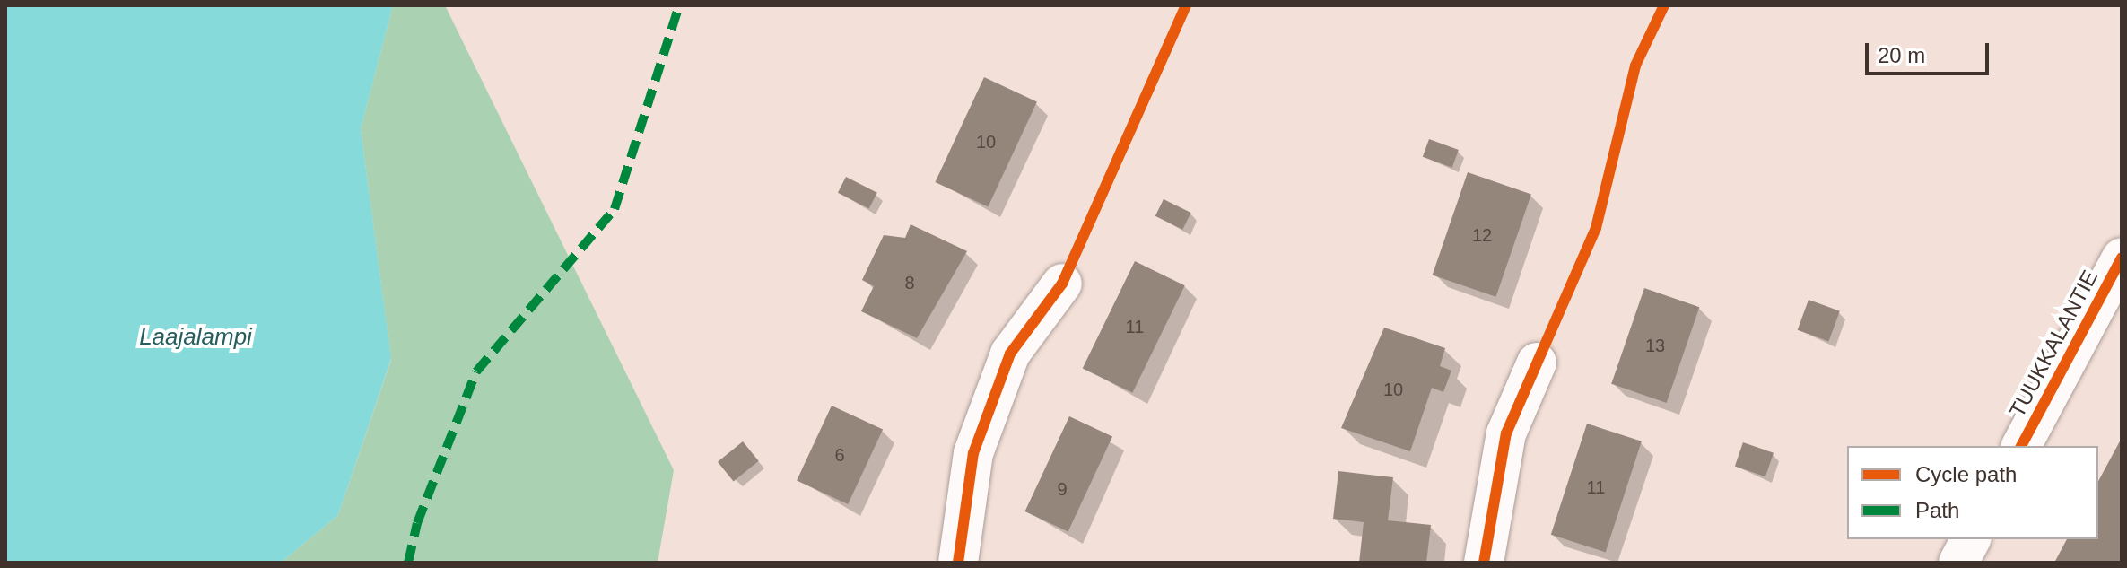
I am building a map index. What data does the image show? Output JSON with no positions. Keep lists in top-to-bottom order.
{
  "streets": {
    "street": ["TUUKKALANTIE"]
  },
  "water": ["Laajalampi"],
  "house_numbers": [
    "10",
    "12",
    "8",
    "11",
    "13",
    "10",
    "6",
    "11",
    "9"
  ],
  "legend": ["Cycle path", "Path"],
  "scale_bar": "20 m"
}
